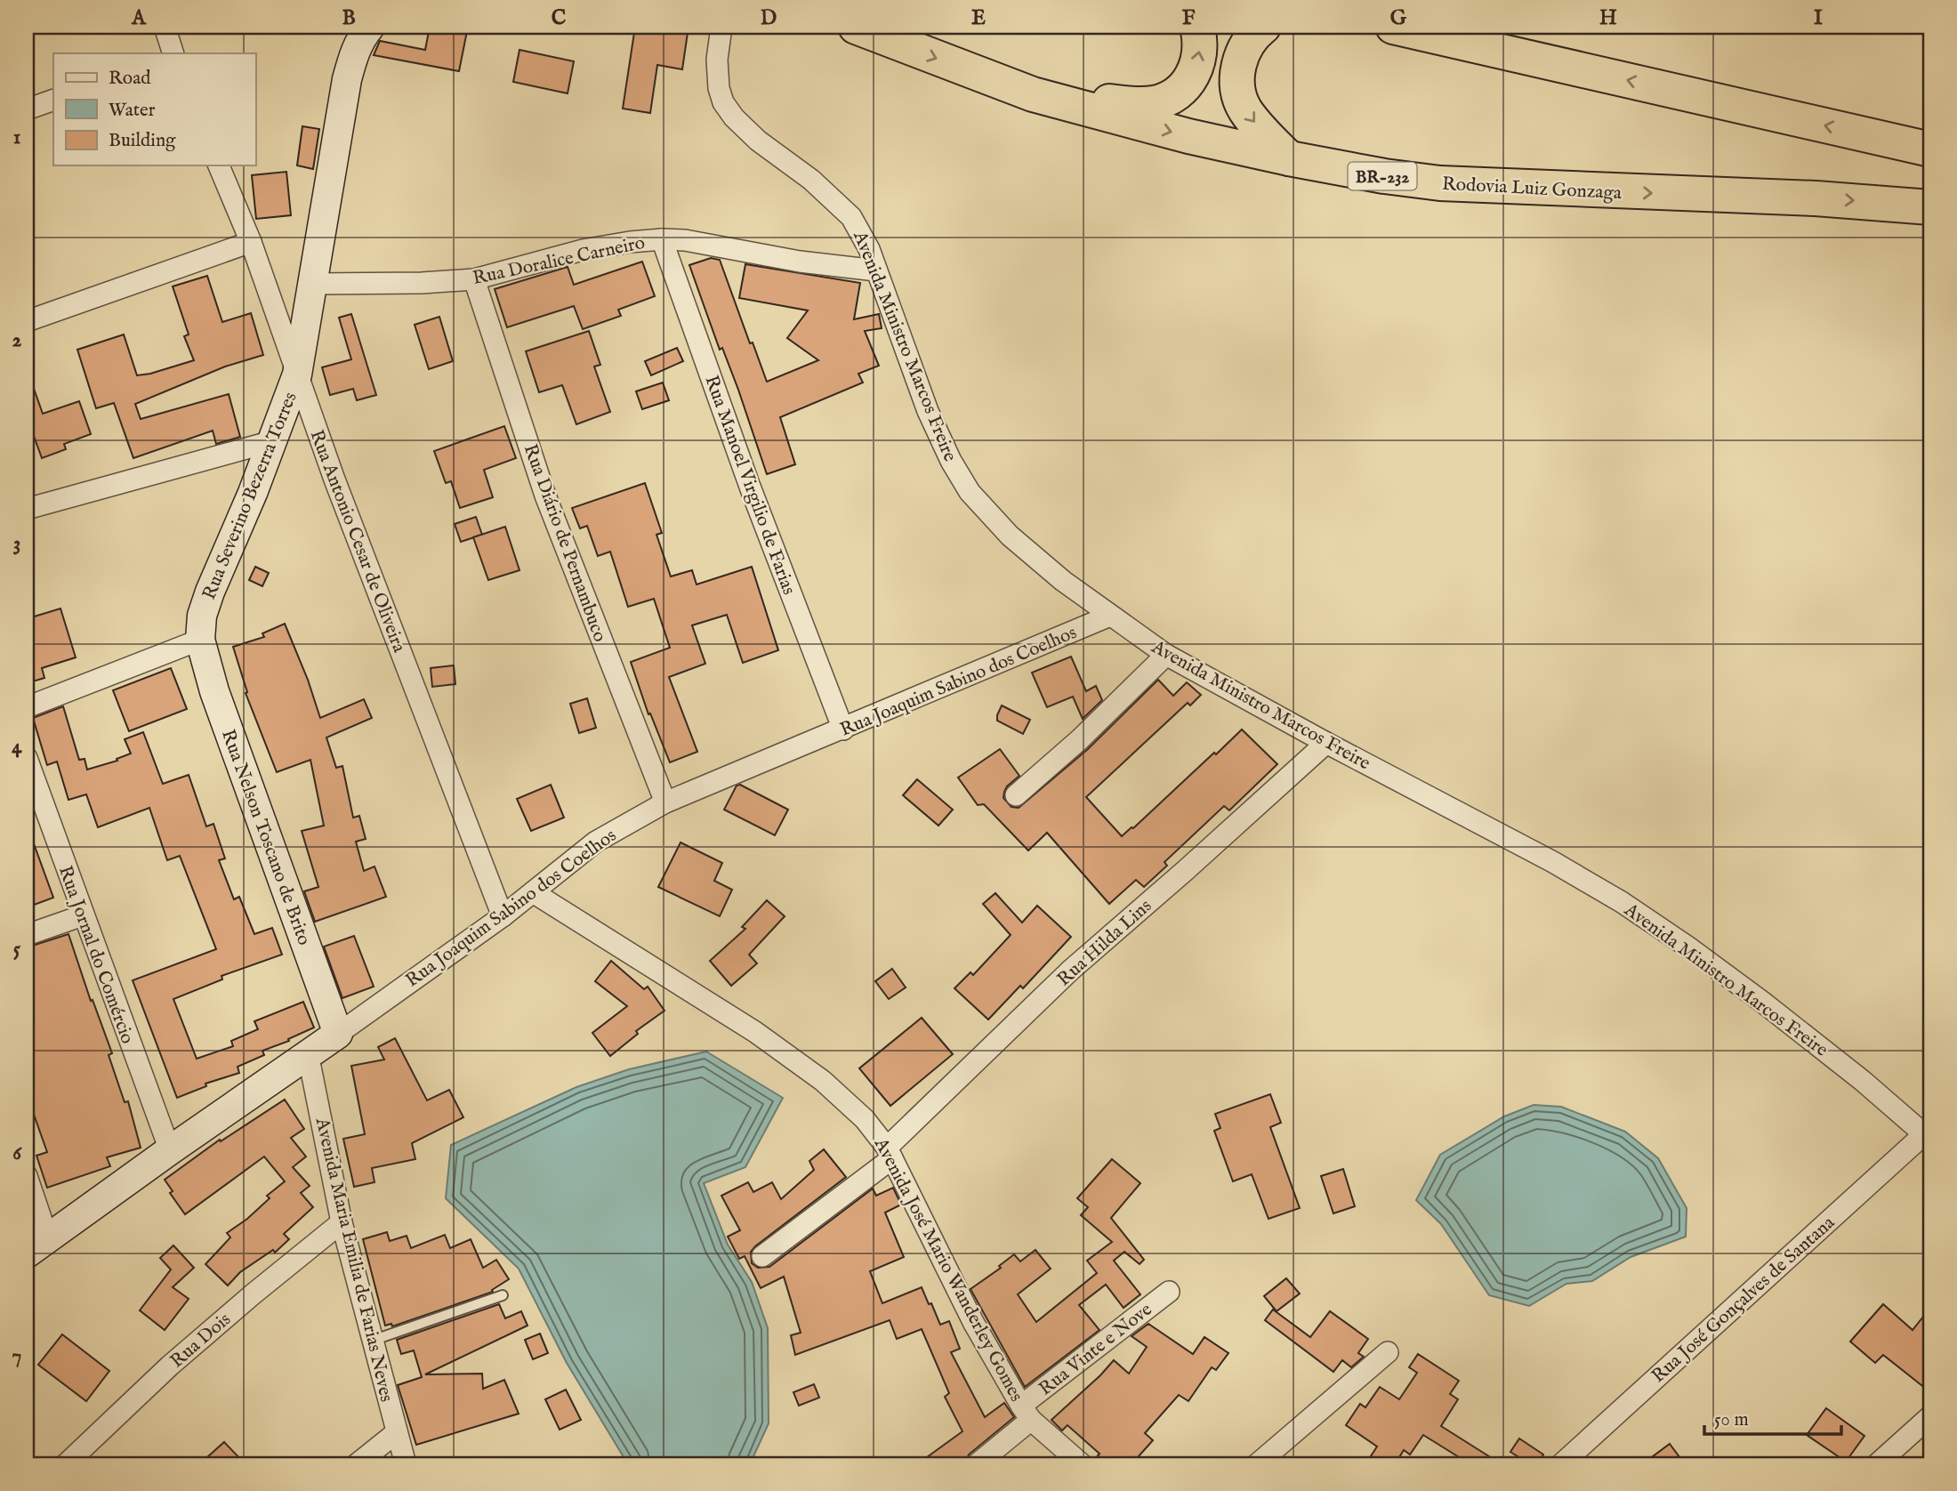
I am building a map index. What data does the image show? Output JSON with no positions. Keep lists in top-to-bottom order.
{
  "streets": {
    "highway": ["BR-232", "Rodovia Luiz Gonzaga"],
    "main road": ["Rua Severino Bezerra Torres", "Rua Joaquim Sabino dos Coelhos", "Rua Nelson Toscano de Brito"],
    "street": [
      "Rua Doralice Carneiro",
      "Avenida Ministro Marcos Freire",
      "Rua Manoel Virgilio de Farias",
      "Rua Antonio Cesar de Oliveira",
      "Rua Diário de Pernambuco",
      "Rua Hilda Lins",
      "Rua Jornal do Comércio",
      "Avenida Maria Emilia de Farias Neves",
      "Avenida José Mario Wanderley Gomes",
      "Rua José Gonçalves de Santana",
      "Rua Dois",
      "Rua Vinte e Nove"
    ]
  },
  "crossings": [
    ["Rua Doralice Carneiro", "Avenida Ministro Marcos Freire"],
    ["Rua Doralice Carneiro", "Rua Manoel Virgilio de Farias"],
    ["Rua Doralice Carneiro", "Rua Severino Bezerra Torres"],
    ["Rua Doralice Carneiro", "Rua Diário de Pernambuco"],
    ["Avenida Ministro Marcos Freire", "Rua Joaquim Sabino dos Coelhos"],
    ["Avenida Ministro Marcos Freire", "Rua Hilda Lins"],
    ["Avenida Ministro Marcos Freire", "Rua José Gonçalves de Santana"],
    ["Rua Manoel Virgilio de Farias", "Rua Joaquim Sabino dos Coelhos"],
    ["Rua Severino Bezerra Torres", "Rua Antonio Cesar de Oliveira"],
    ["Rua Severino Bezerra Torres", "Rua Nelson Toscano de Brito"],
    ["Rua Antonio Cesar de Oliveira", "Rua Joaquim Sabino dos Coelhos"],
    ["Rua Diário de Pernambuco", "Rua Joaquim Sabino dos Coelhos"],
    ["Rua Joaquim Sabino dos Coelhos", "Rua Nelson Toscano de Brito"],
    ["Rua Joaquim Sabino dos Coelhos", "Rua Jornal do Comércio"],
    ["Rua Joaquim Sabino dos Coelhos", "Avenida Maria Emilia de Farias Neves"],
    ["Rua Joaquim Sabino dos Coelhos", "Avenida José Mario Wanderley Gomes"],
    ["Rua Hilda Lins", "Avenida José Mario Wanderley Gomes"],
    ["Avenida Maria Emilia de Farias Neves", "Rua Dois"],
    ["Avenida José Mario Wanderley Gomes", "Rua Vinte e Nove"]
  ],
  "legend": ["Road", "Water", "Building"],
  "scale_bar": "50 m",
  "grid": {
    "columns": [
      "A",
      "B",
      "C",
      "D",
      "E",
      "F",
      "G",
      "H",
      "I"
    ],
    "rows": [
      "1",
      "2",
      "3",
      "4",
      "5",
      "6",
      "7"
    ]
  }
}
